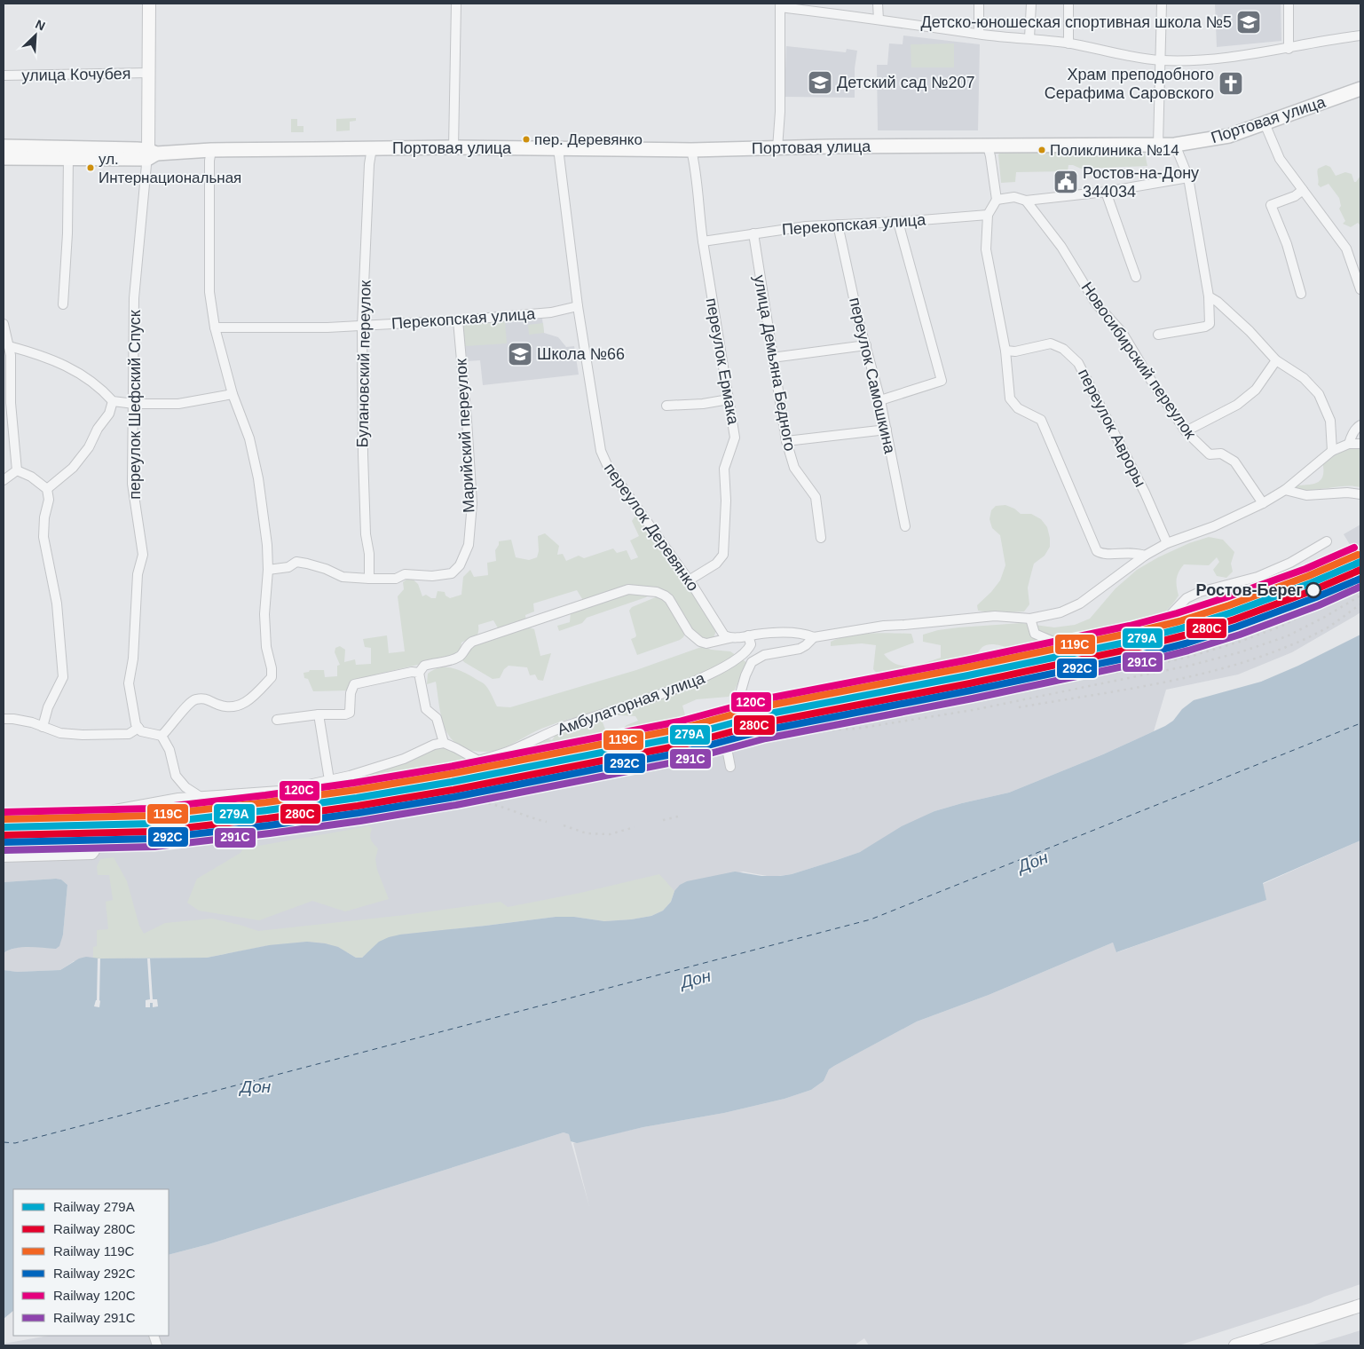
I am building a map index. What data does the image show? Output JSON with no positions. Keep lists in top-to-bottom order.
{
  "streets": {
    "main road": ["Портовая улица"],
    "street": [
      "улица Кочубея",
      "Перекопская улица",
      "Новосибирский переулок",
      "переулок Ермака",
      "улица Демьяна Бедного",
      "Булановский переулок",
      "переулок Самошкина",
      "переулок Шефский Спуск",
      "переулок Авроры",
      "Марийский переулок",
      "переулок Деревянко",
      "Амбулаторная улица"
    ]
  },
  "crossings": [
    ["Портовая улица", "переулок Ермака"],
    ["Портовая улица", "Булановский переулок"],
    ["Портовая улица", "переулок Шефский Спуск"],
    ["Портовая улица", "переулок Деревянко"],
    ["Перекопская улица", "переулок Ермака"],
    ["Перекопская улица", "улица Демьяна Бедного"],
    ["Перекопская улица", "Булановский переулок"],
    ["Перекопская улица", "переулок Самошкина"],
    ["Перекопская улица", "Марийский переулок"],
    ["Перекопская улица", "переулок Деревянко"],
    ["переулок Ермака", "переулок Деревянко"],
    ["Булановский переулок", "Марийский переулок"]
  ],
  "water": ["Дон"],
  "places": {
    "school or university": ["Детско-юношеская спортивная школа №5", "Детский сад №207", "Школа №66"],
    "church": ["Храм преподобного Серафима Саровского"],
    "other": [
      "пер. Деревянко",
      "Поликлиника №14",
      "ул. Интернациональная",
      "Ростов-Берег"
    ],
    "public building": ["Ростов-на-Дону 344034"]
  },
  "lines": [
    "rail line 120С",
    "rail line 119С",
    "rail line 279А",
    "rail line 280С",
    "rail line 292С",
    "rail line 291С"
  ],
  "legend": [
    "Railway 279А",
    "Railway 280С",
    "Railway 119С",
    "Railway 292С",
    "Railway 120С",
    "Railway 291С"
  ],
  "north": "top right"
}
